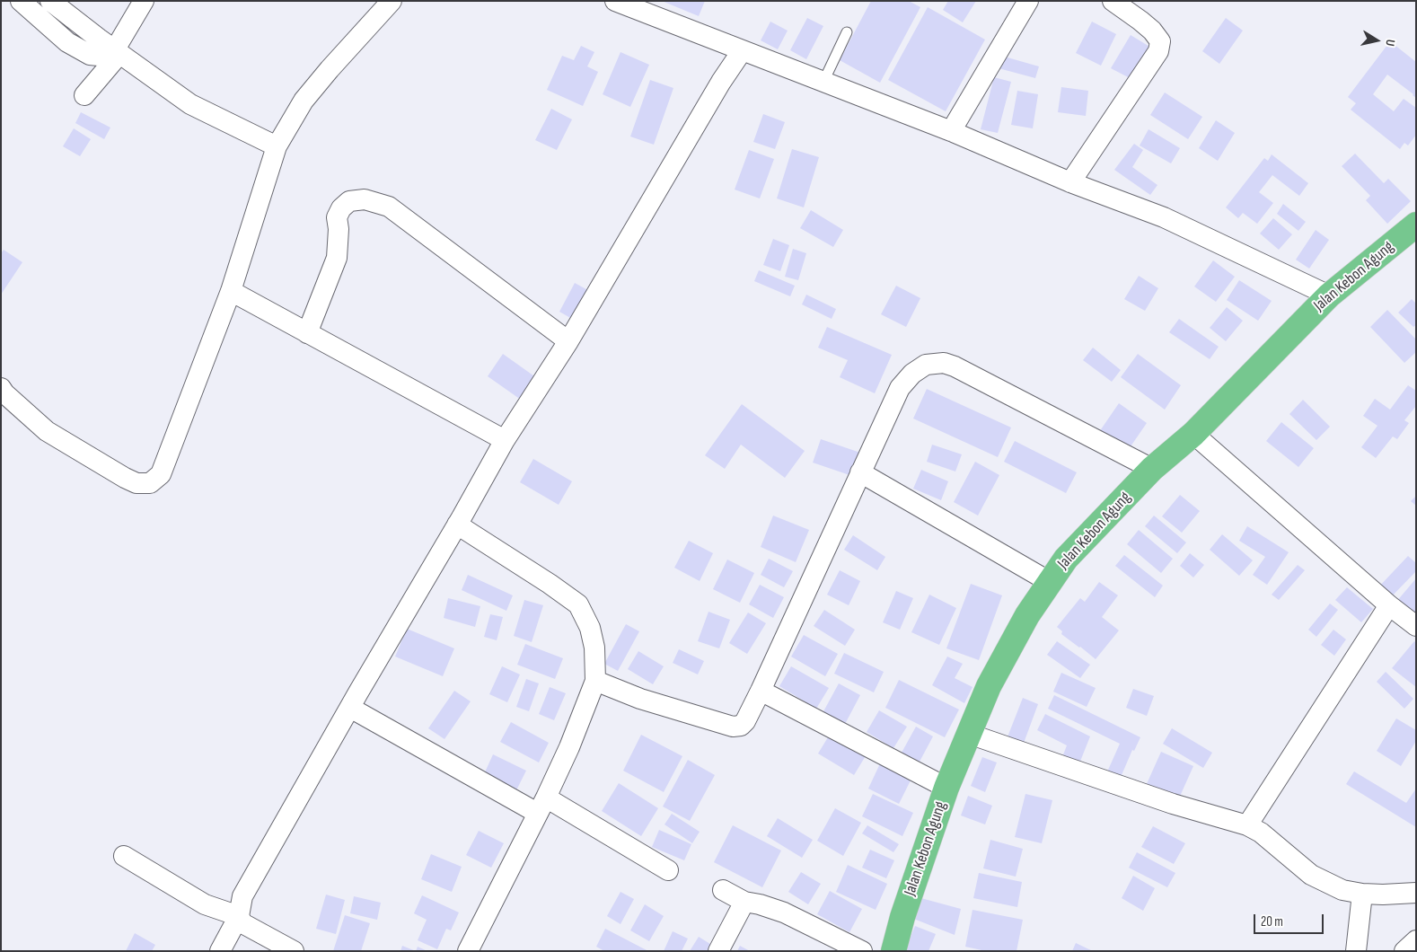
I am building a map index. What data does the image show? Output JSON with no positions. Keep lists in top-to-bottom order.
{
  "streets": {
    "main road": ["Jalan Kebon Agung"]
  },
  "scale_bar": "20 m",
  "north": "right"
}
